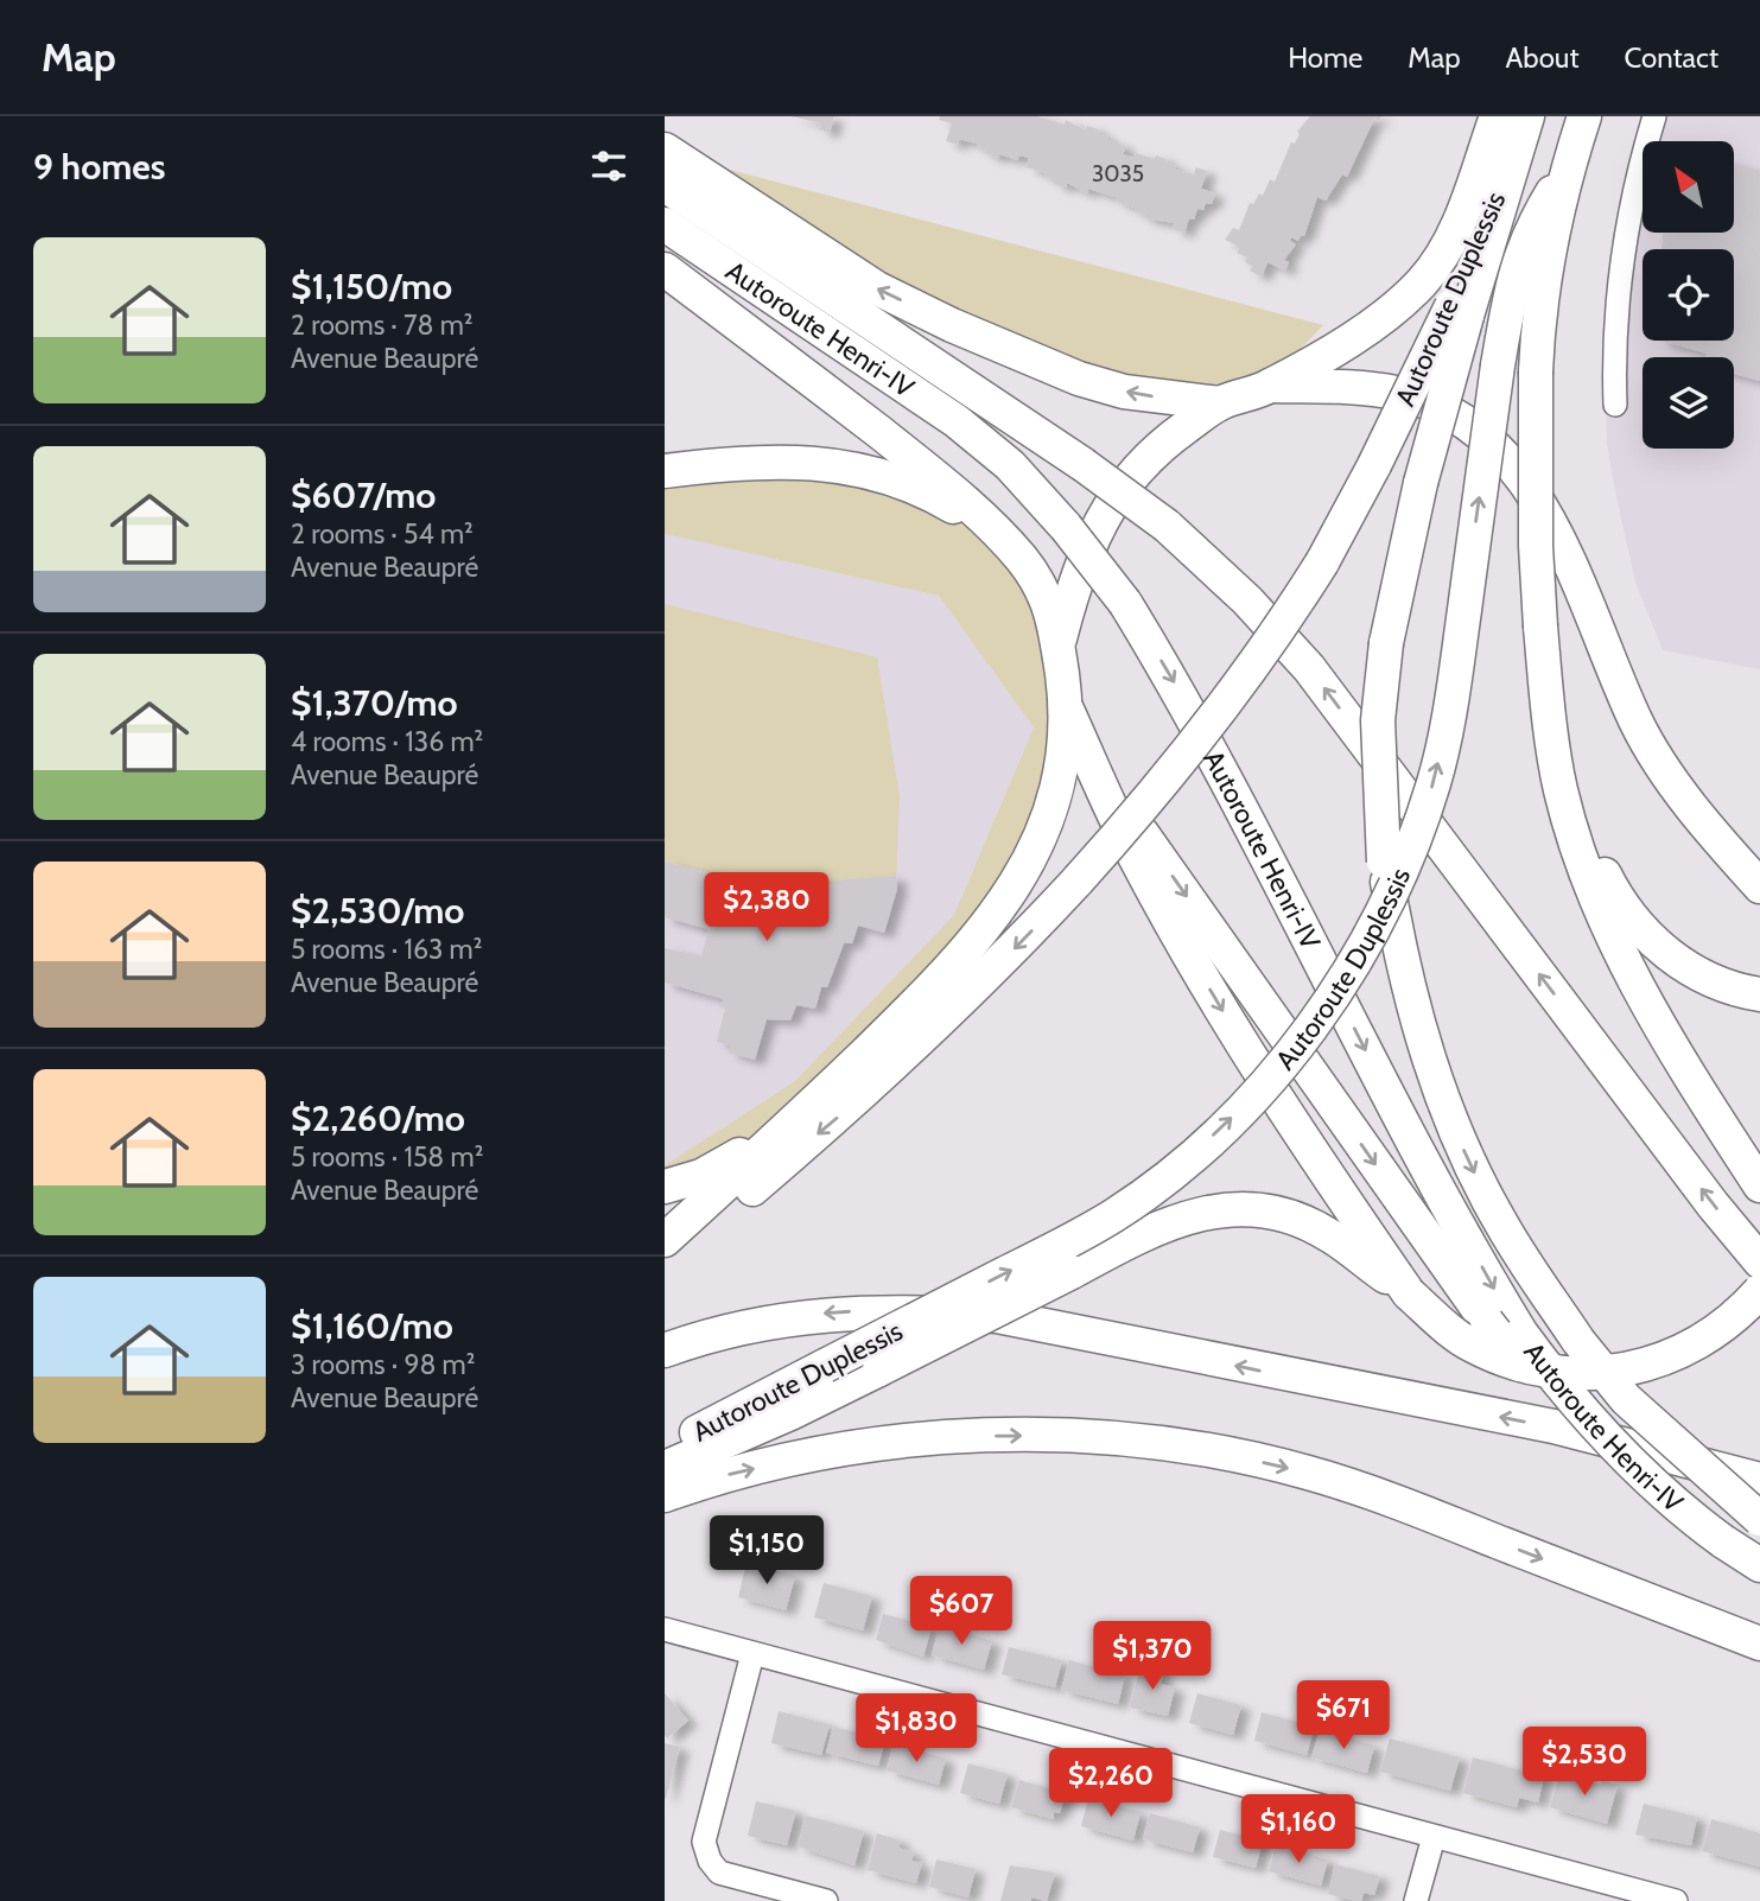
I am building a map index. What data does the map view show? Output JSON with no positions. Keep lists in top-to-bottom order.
{
  "streets": {
    "highway": ["Autoroute Duplessis", "Autoroute Henri-IV"]
  },
  "house_numbers": ["3035"],
  "north": "top left",
  "page": {
    "header": "Map",
    "nav": [
      "Home",
      "Map",
      "About",
      "Contact"
    ],
    "heading": "9 homes",
    "list": [
      {
        "name": "$1,150/mo",
        "note": "2 rooms · 78 m² · Avenue Beaupré"
      },
      {
        "name": "$607/mo",
        "note": "2 rooms · 54 m² · Avenue Beaupré"
      },
      {
        "name": "$1,370/mo",
        "note": "4 rooms · 136 m² · Avenue Beaupré"
      },
      {
        "name": "$2,530/mo",
        "note": "5 rooms · 163 m² · Avenue Beaupré"
      },
      {
        "name": "$2,260/mo",
        "note": "5 rooms · 158 m² · Avenue Beaupré"
      },
      {
        "name": "$1,160/mo",
        "note": "3 rooms · 98 m² · Avenue Beaupré"
      }
    ],
    "price": [
      "$2,380",
      "$1,150",
      "$607",
      "$1,370",
      "$671",
      "$1,830",
      "$2,530",
      "$2,260",
      "$1,160"
    ]
  }
}
